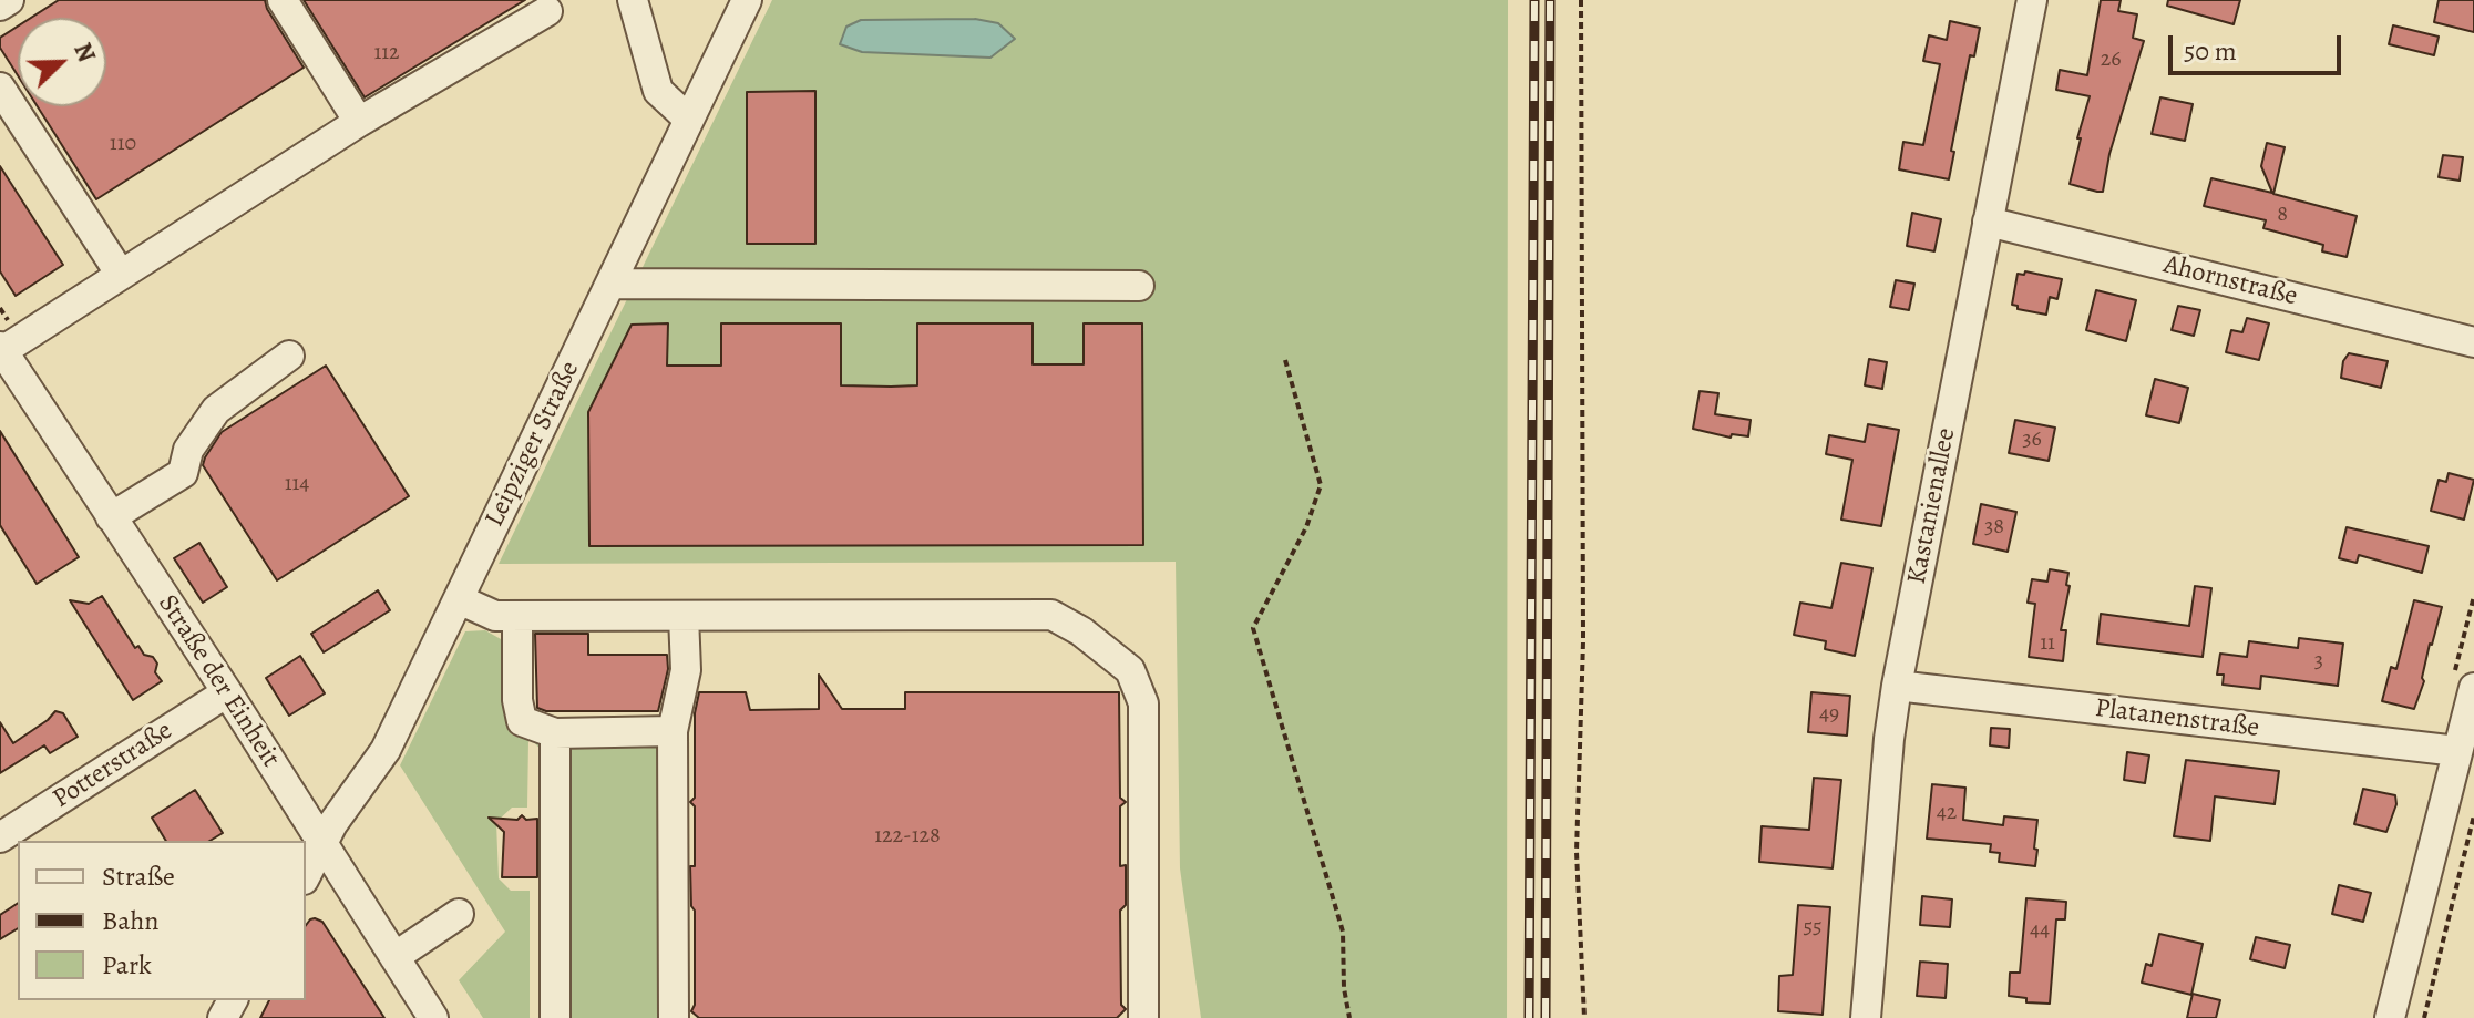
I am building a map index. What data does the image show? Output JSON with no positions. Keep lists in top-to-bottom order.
{
  "streets": {
    "street": [
      "Ahornstraße",
      "Leipziger Straße",
      "Kastanienallee",
      "Straße der Einheit",
      "Platanenstraße",
      "Potterstraße"
    ]
  },
  "crossings": [
    ["Ahornstraße", "Kastanienallee"],
    ["Leipziger Straße", "Straße der Einheit"],
    ["Kastanienallee", "Platanenstraße"],
    ["Straße der Einheit", "Potterstraße"]
  ],
  "house_numbers": [
    "112",
    "26",
    "110",
    "8",
    "36",
    "114",
    "38",
    "11",
    "3",
    "49",
    "42",
    "122-128",
    "55",
    "44"
  ],
  "legend": ["Straße", "Bahn", "Park"],
  "scale_bar": "50 m",
  "north": "top right"
}
